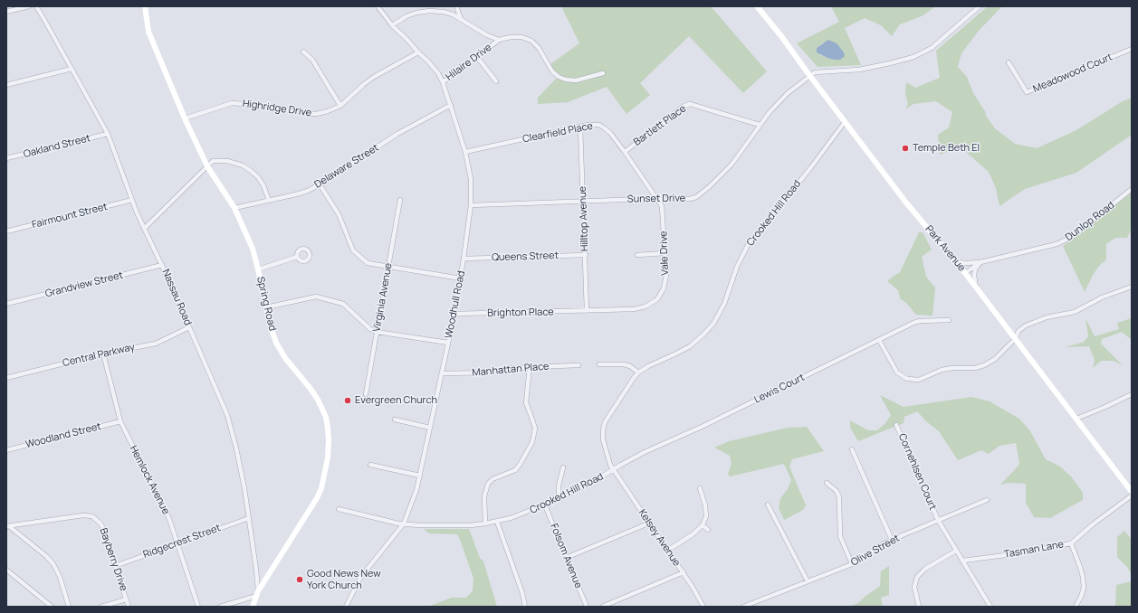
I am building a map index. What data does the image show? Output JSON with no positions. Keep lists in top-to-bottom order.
{
  "streets": {
    "main road": ["Park Avenue", "Nassau Road", "Spring Road"],
    "street": [
      "Hilaire Drive",
      "Meadowood Court",
      "Highridge Drive",
      "Bartlett Place",
      "Clearfield Place",
      "Oakland Street",
      "Delaware Street",
      "Sunset Drive",
      "Crooked Hill Road",
      "Fairmount Street",
      "Hilltop Avenue",
      "Dunlop Road",
      "Vale Drive",
      "Queens Street",
      "Grandview Street",
      "Virginia Avenue",
      "Woodhull Road",
      "Brighton Place",
      "Central Parkway",
      "Manhattan Place",
      "Lewis Court",
      "Woodland Street",
      "Cornehlsen Court",
      "Hemlock Avenue",
      "Kelsey Avenue",
      "Ridgecrest Street",
      "Tasman Lane",
      "Olive Street",
      "Folsom Avenue",
      "Bayberry Drive"
    ]
  },
  "crossings": [
    ["Hilaire Drive", "Woodhull Road"],
    ["Highridge Drive", "Spring Road"],
    ["Highridge Drive", "Woodhull Road"],
    ["Bartlett Place", "Clearfield Place"],
    ["Bartlett Place", "Sunset Drive"],
    ["Clearfield Place", "Sunset Drive"],
    ["Clearfield Place", "Hilltop Avenue"],
    ["Clearfield Place", "Vale Drive"],
    ["Clearfield Place", "Woodhull Road"],
    ["Oakland Street", "Nassau Road"],
    ["Delaware Street", "Spring Road"],
    ["Delaware Street", "Woodhull Road"],
    ["Sunset Drive", "Hilltop Avenue"],
    ["Sunset Drive", "Park Avenue"],
    ["Sunset Drive", "Vale Drive"],
    ["Sunset Drive", "Woodhull Road"],
    ["Crooked Hill Road", "Park Avenue"],
    ["Crooked Hill Road", "Woodhull Road"],
    ["Crooked Hill Road", "Lewis Court"],
    ["Crooked Hill Road", "Kelsey Avenue"],
    ["Crooked Hill Road", "Folsom Avenue"],
    ["Fairmount Street", "Nassau Road"],
    ["Hilltop Avenue", "Vale Drive"],
    ["Hilltop Avenue", "Queens Street"],
    ["Hilltop Avenue", "Brighton Place"],
    ["Dunlop Road", "Park Avenue"],
    ["Vale Drive", "Brighton Place"],
    ["Queens Street", "Woodhull Road"],
    ["Grandview Street", "Nassau Road"],
    ["Nassau Road", "Spring Road"],
    ["Nassau Road", "Central Parkway"],
    ["Nassau Road", "Ridgecrest Street"],
    ["Woodhull Road", "Brighton Place"],
    ["Woodhull Road", "Manhattan Place"],
    ["Central Parkway", "Hemlock Avenue"],
    ["Lewis Court", "Kelsey Avenue"],
    ["Woodland Street", "Hemlock Avenue"],
    ["Cornehlsen Court", "Tasman Lane"],
    ["Cornehlsen Court", "Olive Street"],
    ["Hemlock Avenue", "Ridgecrest Street"],
    ["Ridgecrest Street", "Bayberry Drive"]
  ],
  "places": ["Temple Beth El", "Evergreen Church", "Good News New York Church"]
}
